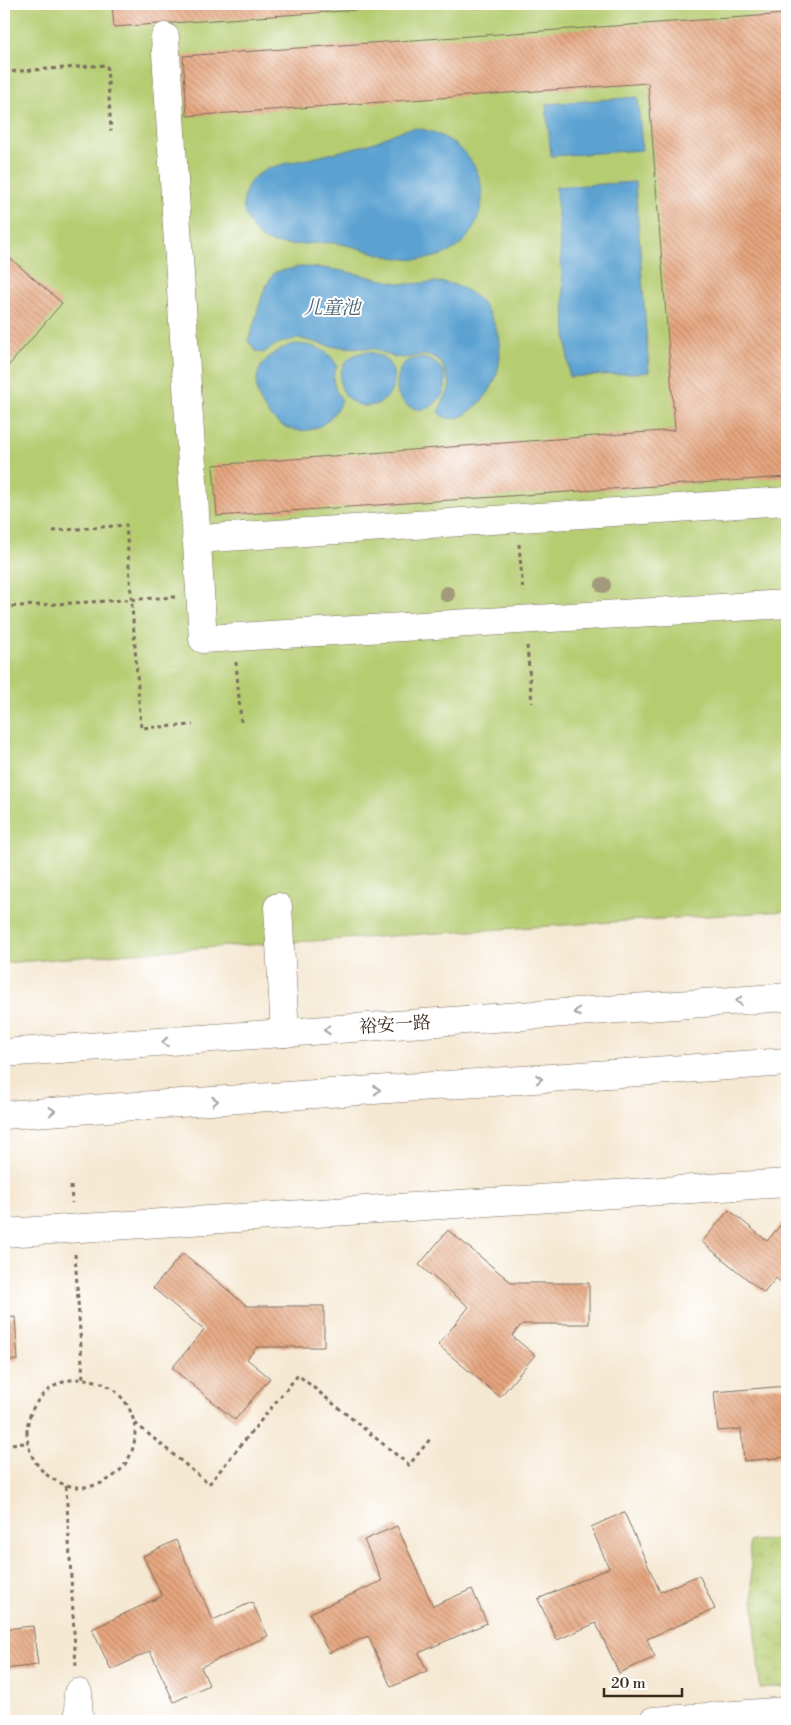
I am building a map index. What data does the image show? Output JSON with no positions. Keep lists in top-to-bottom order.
{
  "streets": {
    "main road": ["裕安一路"]
  },
  "water": ["儿童池"],
  "scale_bar": "20 m"
}
